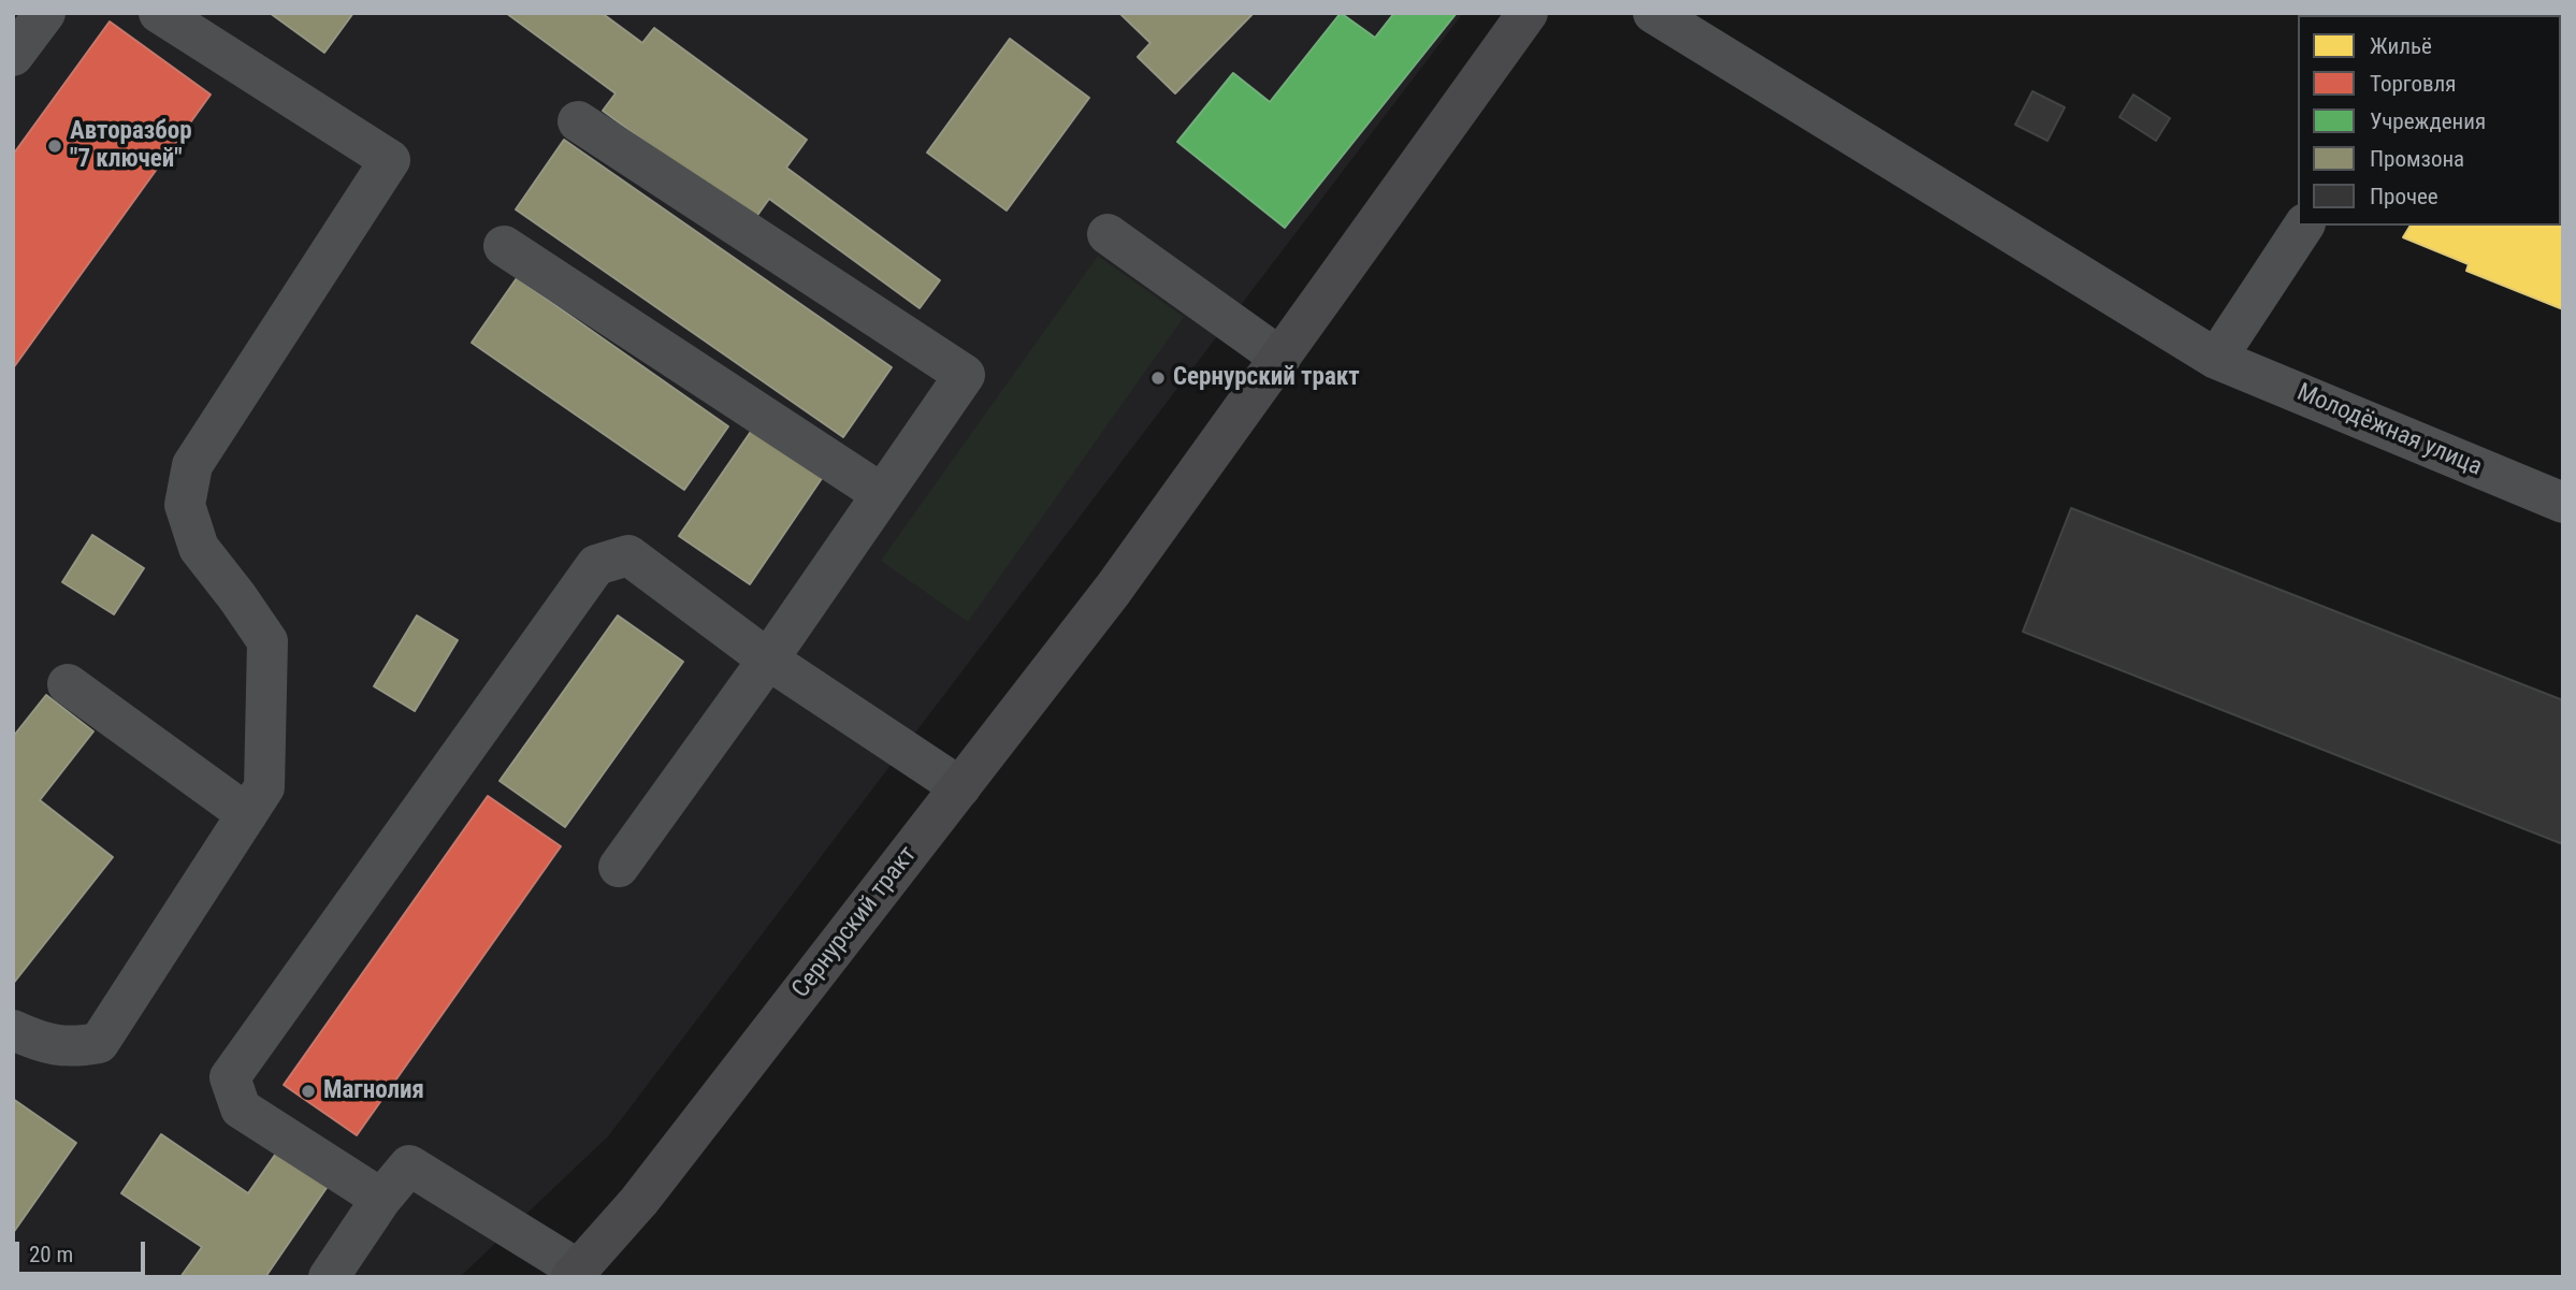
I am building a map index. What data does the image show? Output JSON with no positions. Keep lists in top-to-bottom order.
{
  "streets": {
    "main road": ["Сернурский тракт"],
    "street": ["Молодёжная улица"]
  },
  "places": ["Авторазбор \"7 ключей\"", "Сернурский тракт", "Магнолия"],
  "legend": [
    "Жильё",
    "Торговля",
    "Учреждения",
    "Промзона",
    "Прочее"
  ],
  "scale_bar": "20 m"
}
